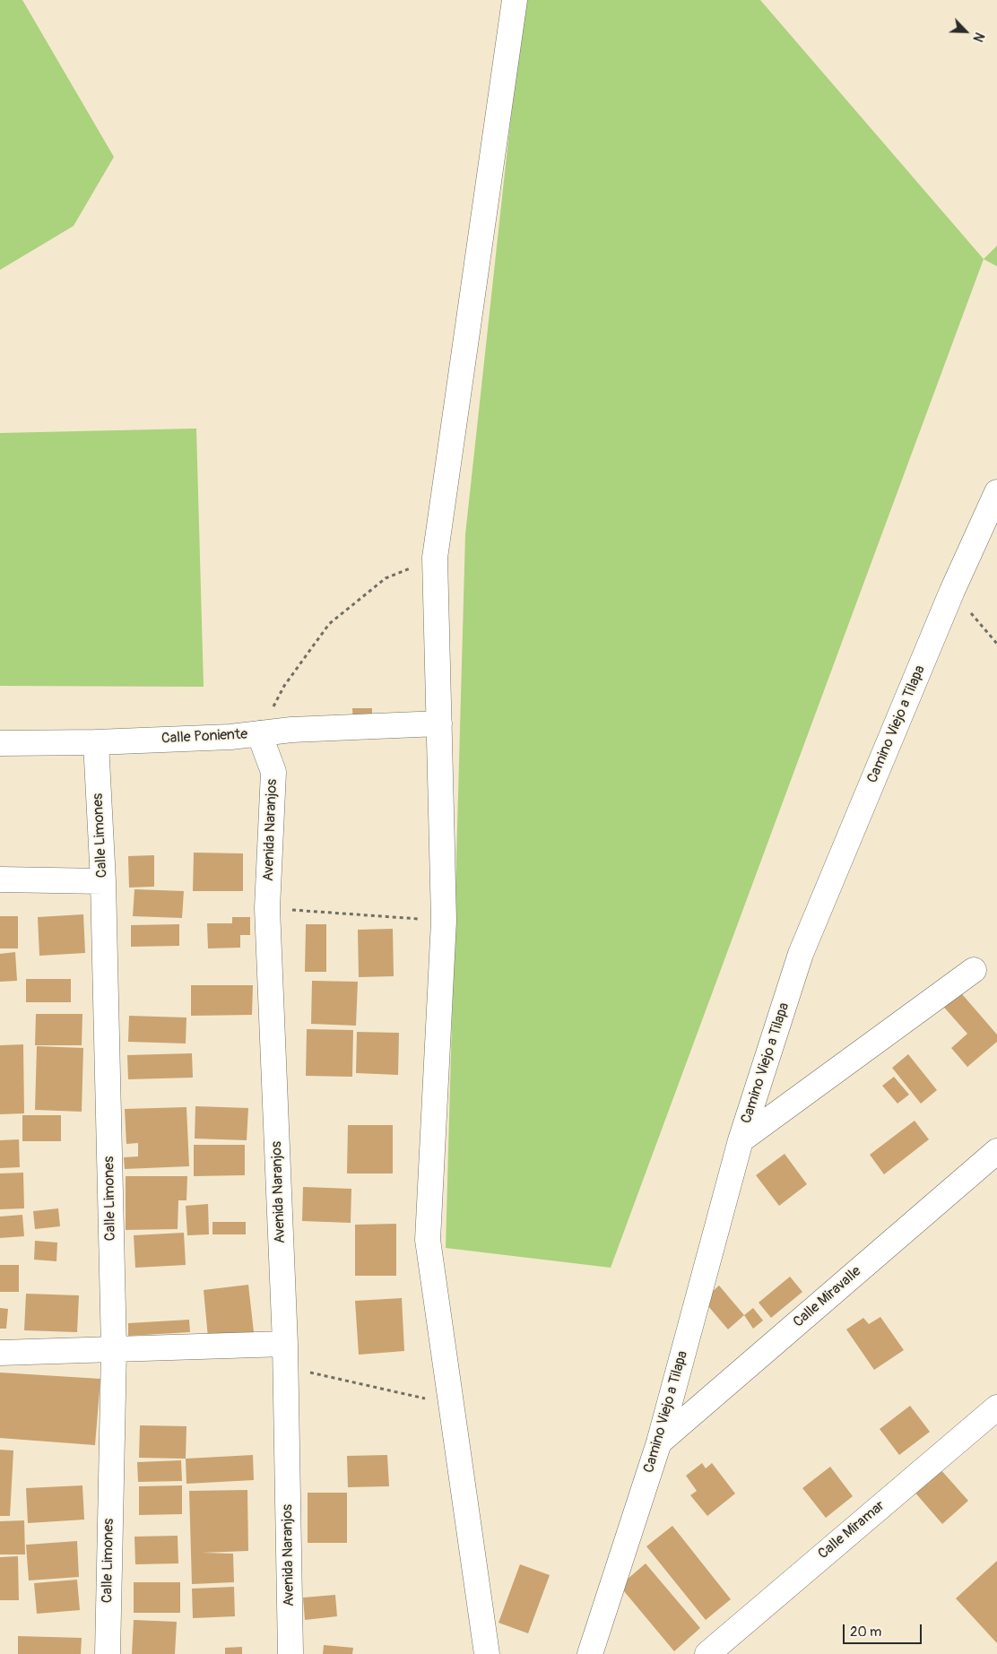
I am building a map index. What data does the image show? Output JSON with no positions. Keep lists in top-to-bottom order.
{
  "streets": {
    "street": [
      "Camino Viejo a Tilapa",
      "Calle Poniente",
      "Avenida Naranjos",
      "Calle Limones",
      "Calle Miravalle",
      "Calle Miramar"
    ]
  },
  "crossings": [
    ["Camino Viejo a Tilapa", "Calle Miravalle"],
    ["Calle Poniente", "Avenida Naranjos"],
    ["Calle Poniente", "Calle Limones"]
  ],
  "scale_bar": "20 m",
  "north": "bottom right"
}
